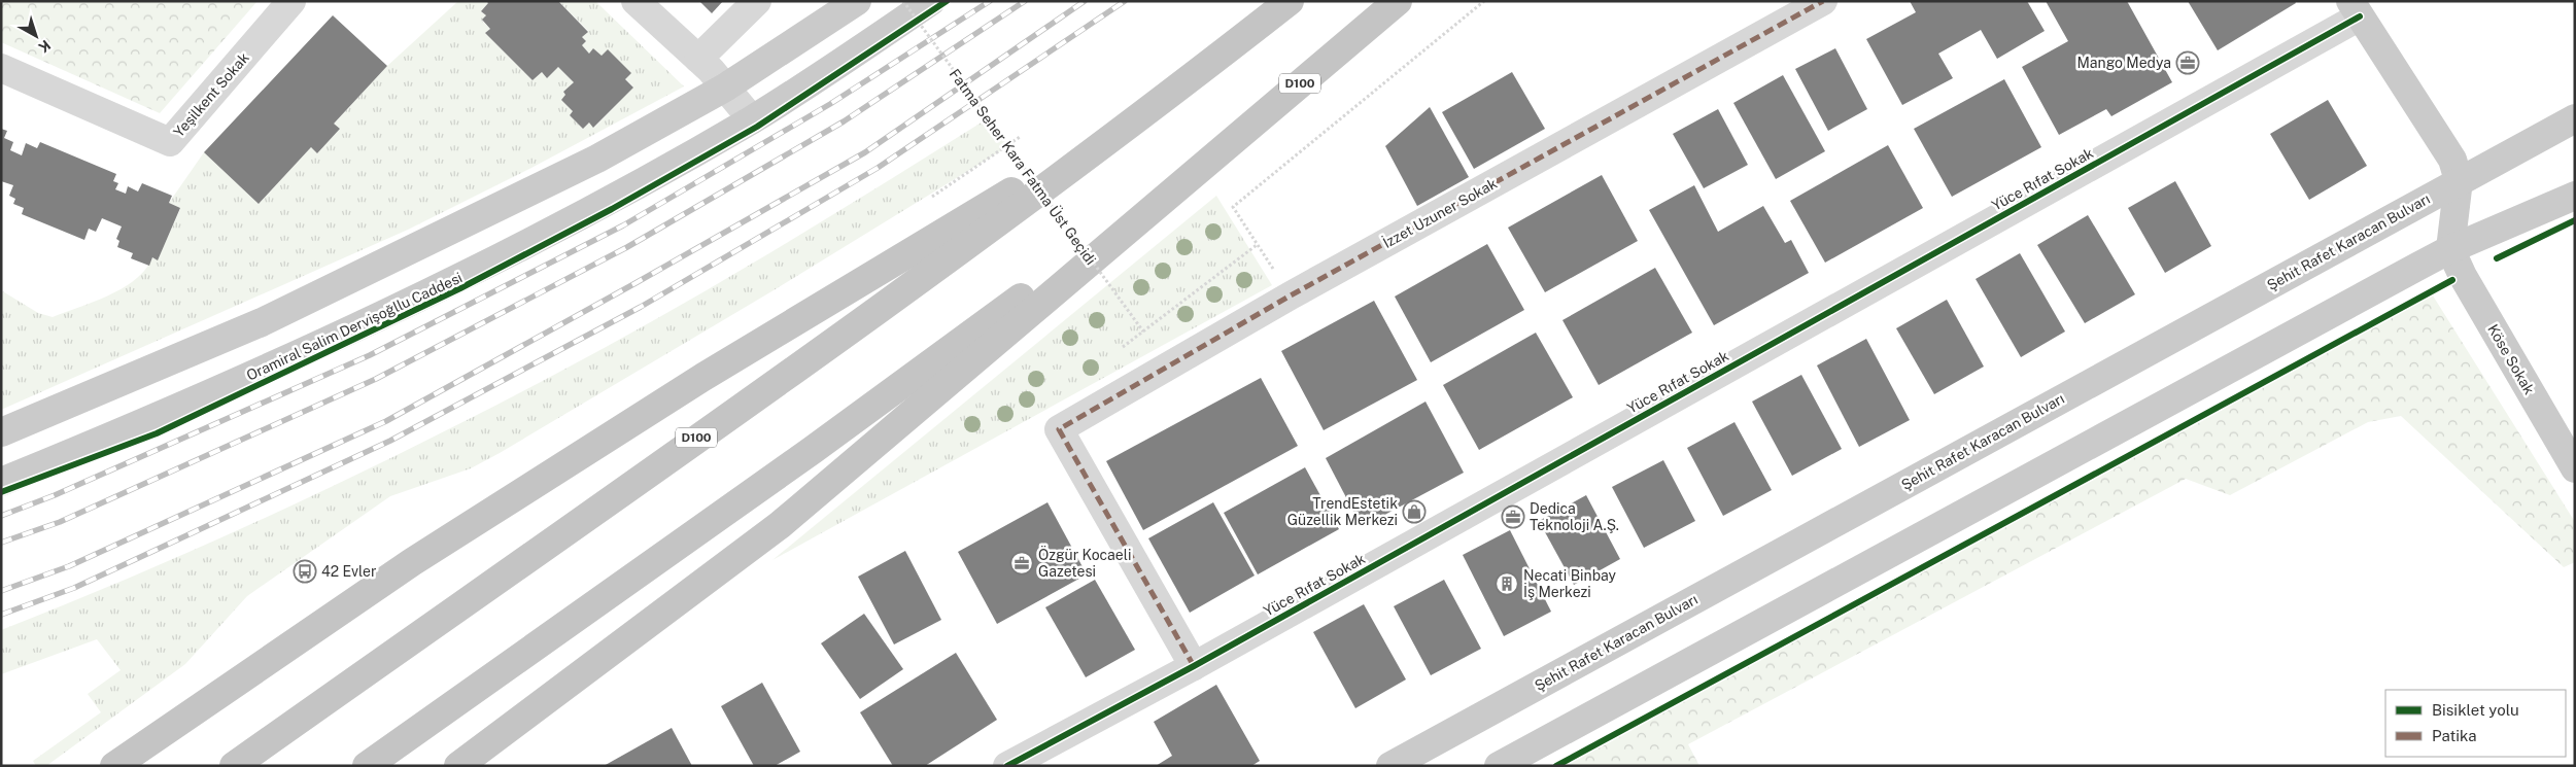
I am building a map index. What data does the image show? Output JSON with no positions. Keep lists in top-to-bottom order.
{
  "streets": {
    "highway": ["D100"],
    "main road": ["Şehit Rafet Karacan Bulvarı", "Oramiral Salim Dervişoğllu Caddesi", "Köse Sokak"],
    "street": ["Yeşilkent Sokak", "Yüce Rıfat Sokak", "İzzet Uzuner Sokak"],
    "path": ["Fatma Seher Kara Fatma Üst Geçidi"]
  },
  "crossings": [
    ["Yüce Rıfat Sokak", "İzzet Uzuner Sokak"]
  ],
  "places": {
    "office": ["Mango Medya", "Dedica Teknoloji A.Ş.", "Özgür Kocaeli Gazetesi"],
    "shop": ["TrendEstetik Güzellik Merkezi"],
    "bus stop": ["42 Evler"],
    "building": ["Necati Binbay İş Merkezi"]
  },
  "legend": ["Bisiklet yolu", "Patika"],
  "north": "bottom right"
}
